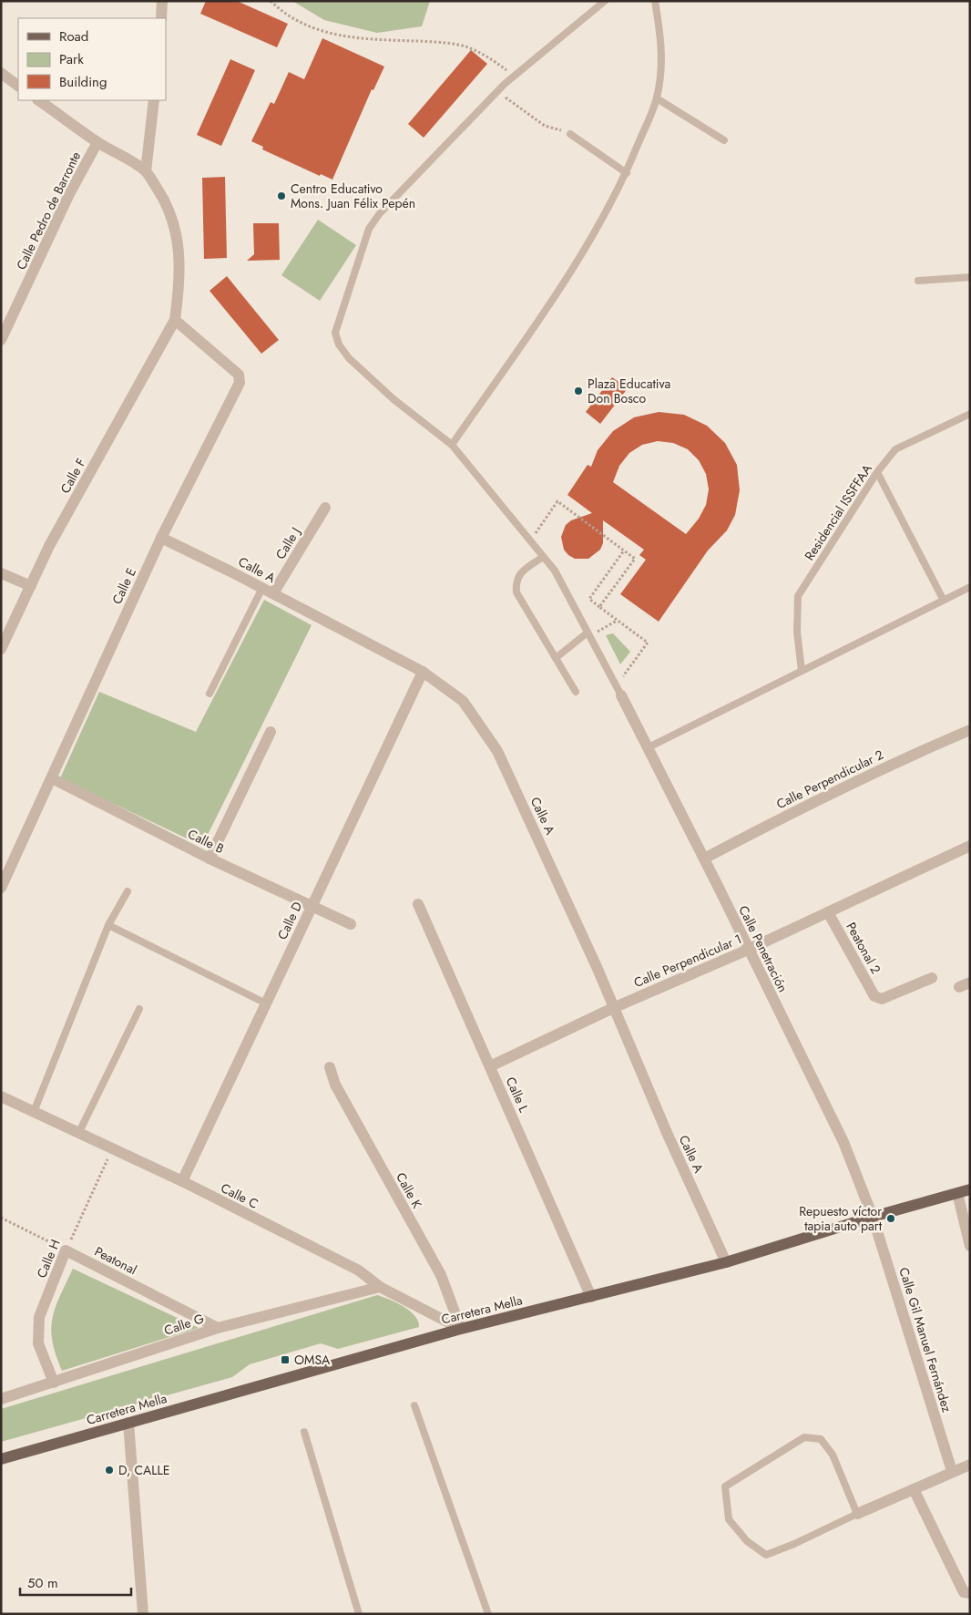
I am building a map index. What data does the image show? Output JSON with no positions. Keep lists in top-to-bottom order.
{
  "streets": {
    "main road": ["Carretera Mella"],
    "street": [
      "Calle Pedro de Barronte",
      "Calle F",
      "Calle J",
      "Calle A",
      "Calle E",
      "Calle Perpendicular 2",
      "Calle B",
      "Calle D",
      "Peatonal 2",
      "Calle Penetración",
      "Calle Perpendicular 1",
      "Calle L",
      "Calle K",
      "Calle C",
      "Calle H",
      "Peatonal",
      "Calle G",
      "Calle Gil Manuel Fernández"
    ],
    "lane": ["Residencial ISSFFAA"]
  },
  "crossings": [
    ["Calle F", "Calle E"],
    ["Calle J", "Calle A"],
    ["Calle A", "Calle E"],
    ["Calle A", "Calle D"],
    ["Calle A", "Calle Perpendicular 1"],
    ["Calle A", "Carretera Mella"],
    ["Calle E", "Calle B"],
    ["Calle Perpendicular 2", "Calle Penetración"],
    ["Calle B", "Calle D"],
    ["Calle D", "Calle C"],
    ["Peatonal 2", "Calle Perpendicular 1"],
    ["Calle Penetración", "Calle Perpendicular 1"],
    ["Calle Penetración", "Carretera Mella"],
    ["Calle Penetración", "Calle Gil Manuel Fernández"],
    ["Calle Perpendicular 1", "Calle L"],
    ["Calle L", "Carretera Mella"],
    ["Calle K", "Calle C"],
    ["Calle K", "Carretera Mella"],
    ["Calle C", "Calle H"],
    ["Calle C", "Carretera Mella"],
    ["Calle C", "Calle G"],
    ["Calle H", "Peatonal"],
    ["Calle H", "Calle G"],
    ["Peatonal", "Calle G"],
    ["Carretera Mella", "Calle Gil Manuel Fernández"]
  ],
  "places": {
    "other": [
      "Centro Educativo Mons. Juan Félix Pepén",
      "Plaza Educativa Don Bosco",
      "Repuesto víctor tapia auto part",
      "D, CALLE"
    ],
    "transit": ["OMSA"]
  },
  "legend": ["Road", "Park", "Building"],
  "scale_bar": "50 m"
}
